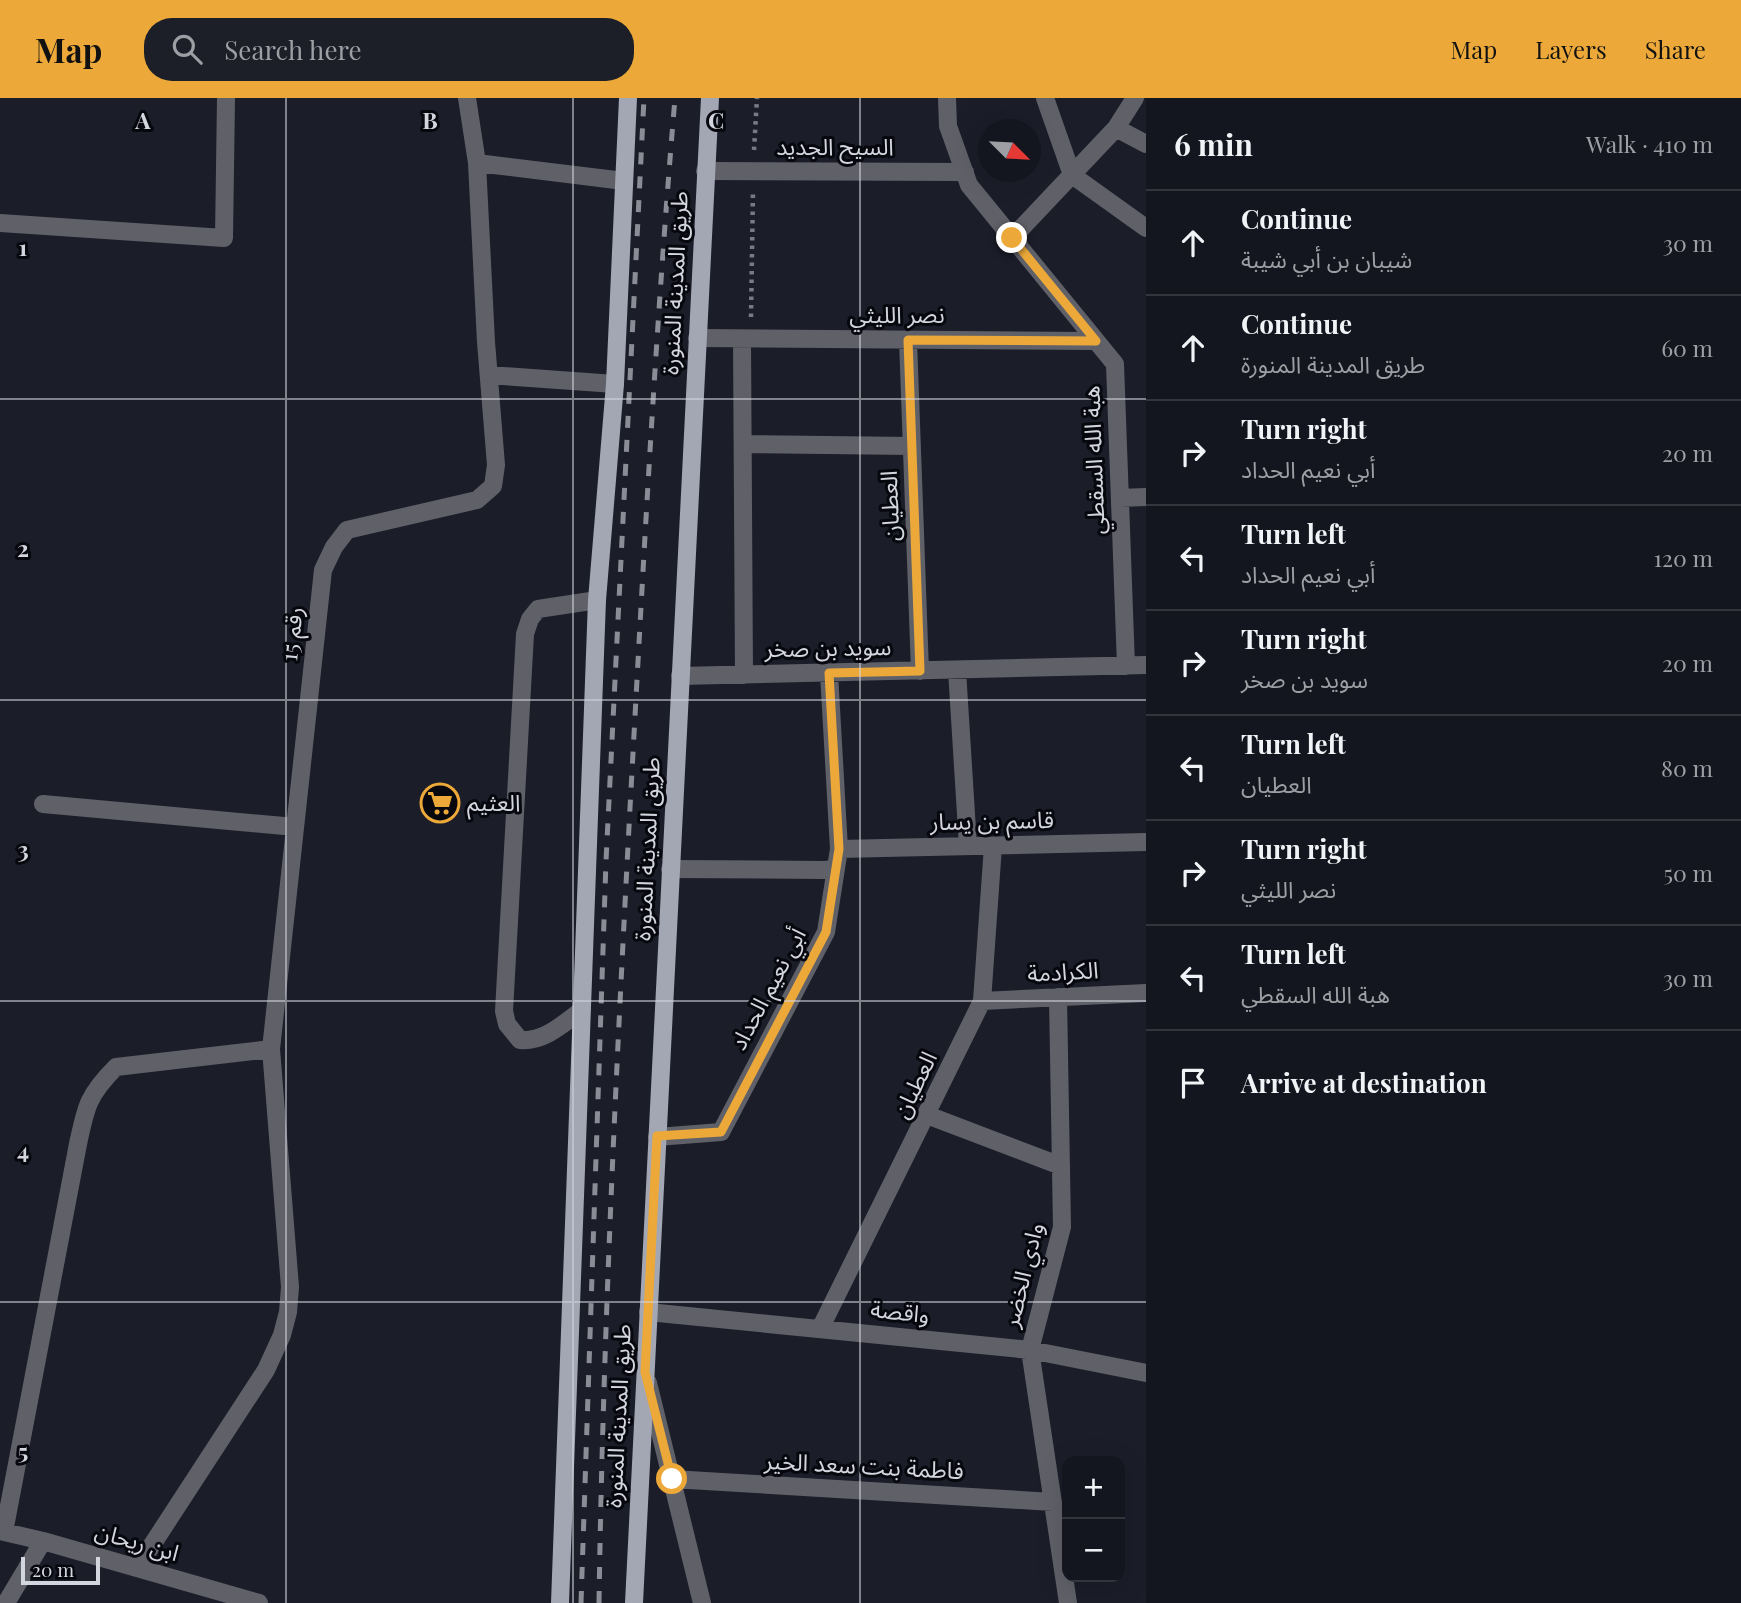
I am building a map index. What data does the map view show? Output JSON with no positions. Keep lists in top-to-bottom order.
{
  "streets": {
    "main road": ["طريق المدينة المنورة"],
    "street": [
      "السيح الجديد",
      "نصر الليثي",
      "هبة الله السقطي",
      "العطيان",
      "رقم 15",
      "سويد بن صخر",
      "قاسم بن يسار",
      "الكرادمة",
      "أبي نعيم الحداد",
      "وادي الخضر",
      "واقصة",
      "فاطمة بنت سعد الخير",
      "ابن ريحان"
    ]
  },
  "crossings": [
    ["السيح الجديد", "طريق المدينة المنورة"],
    ["السيح الجديد", "هبة الله السقطي"],
    ["طريق المدينة المنورة", "نصر الليثي"],
    ["طريق المدينة المنورة", "سويد بن صخر"],
    ["طريق المدينة المنورة", "أبي نعيم الحداد"],
    ["طريق المدينة المنورة", "واقصة"],
    ["نصر الليثي", "هبة الله السقطي"],
    ["نصر الليثي", "العطيان"],
    ["هبة الله السقطي", "سويد بن صخر"],
    ["العطيان", "سويد بن صخر"],
    ["العطيان", "قاسم بن يسار"],
    ["العطيان", "الكرادمة"],
    ["العطيان", "واقصة"],
    ["رقم 15", "ابن ريحان"],
    ["سويد بن صخر", "أبي نعيم الحداد"],
    ["قاسم بن يسار", "أبي نعيم الحداد"],
    ["الكرادمة", "وادي الخضر"],
    ["وادي الخضر", "واقصة"],
    ["وادي الخضر", "فاطمة بنت سعد الخير"]
  ],
  "places": {
    "supermarket": ["العثيم"]
  },
  "scale_bar": "20 m",
  "north": "bottom right",
  "page": {
    "header": "Map",
    "search": "Search here",
    "nav": ["Map", "Layers", "Share"],
    "heading": ["6 min", "Walk · 410 m"],
    "list": [
      ["Continue", "شيبان بن أبي شيبة", "30 m"],
      ["Continue", "طريق المدينة المنورة", "60 m"],
      ["Turn right", "أبي نعيم الحداد", "20 m"],
      ["Turn left", "أبي نعيم الحداد", "120 m"],
      ["Turn right", "سويد بن صخر", "20 m"],
      ["Turn left", "العطيان", "80 m"],
      ["Turn right", "نصر الليثي", "50 m"],
      ["Turn left", "هبة الله السقطي", "30 m"],
      "Arrive at destination"
    ],
    "map_buttons": ["+", "−"],
    "scale": "20 m"
  },
  "grid": {
    "columns": ["A", "B", "C"],
    "rows": [
      "1",
      "2",
      "3",
      "4",
      "5"
    ]
  }
}
